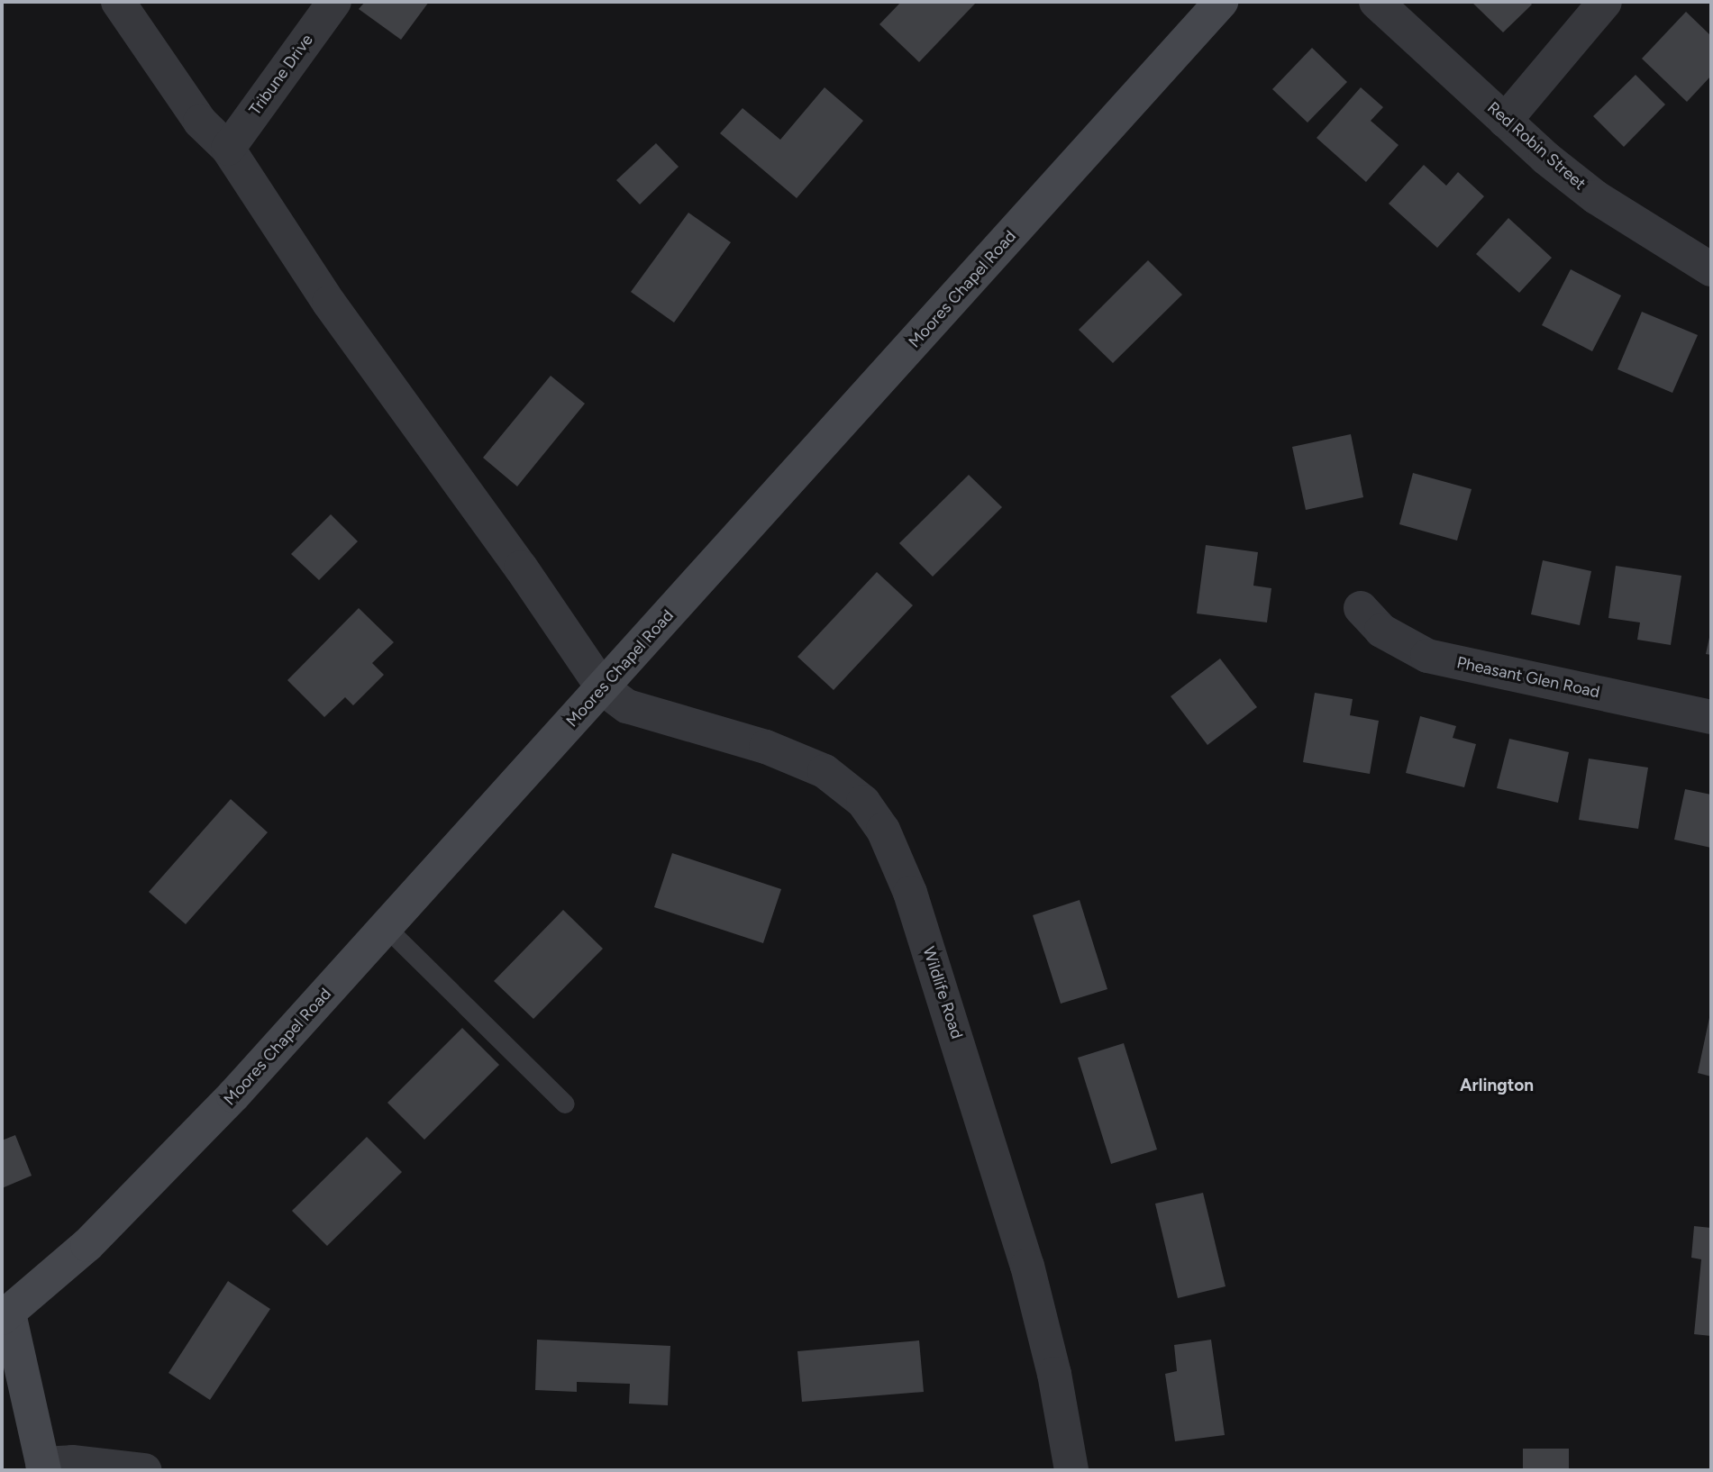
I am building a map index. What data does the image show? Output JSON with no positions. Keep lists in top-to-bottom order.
{
  "streets": {
    "main road": ["Moores Chapel Road"],
    "street": [
      "Tribune Drive",
      "Red Robin Street",
      "Pheasant Glen Road",
      "Wildlife Road"
    ]
  },
  "crossings": [
    ["Moores Chapel Road", "Wildlife Road"]
  ],
  "districts": ["Arlington"]
}
